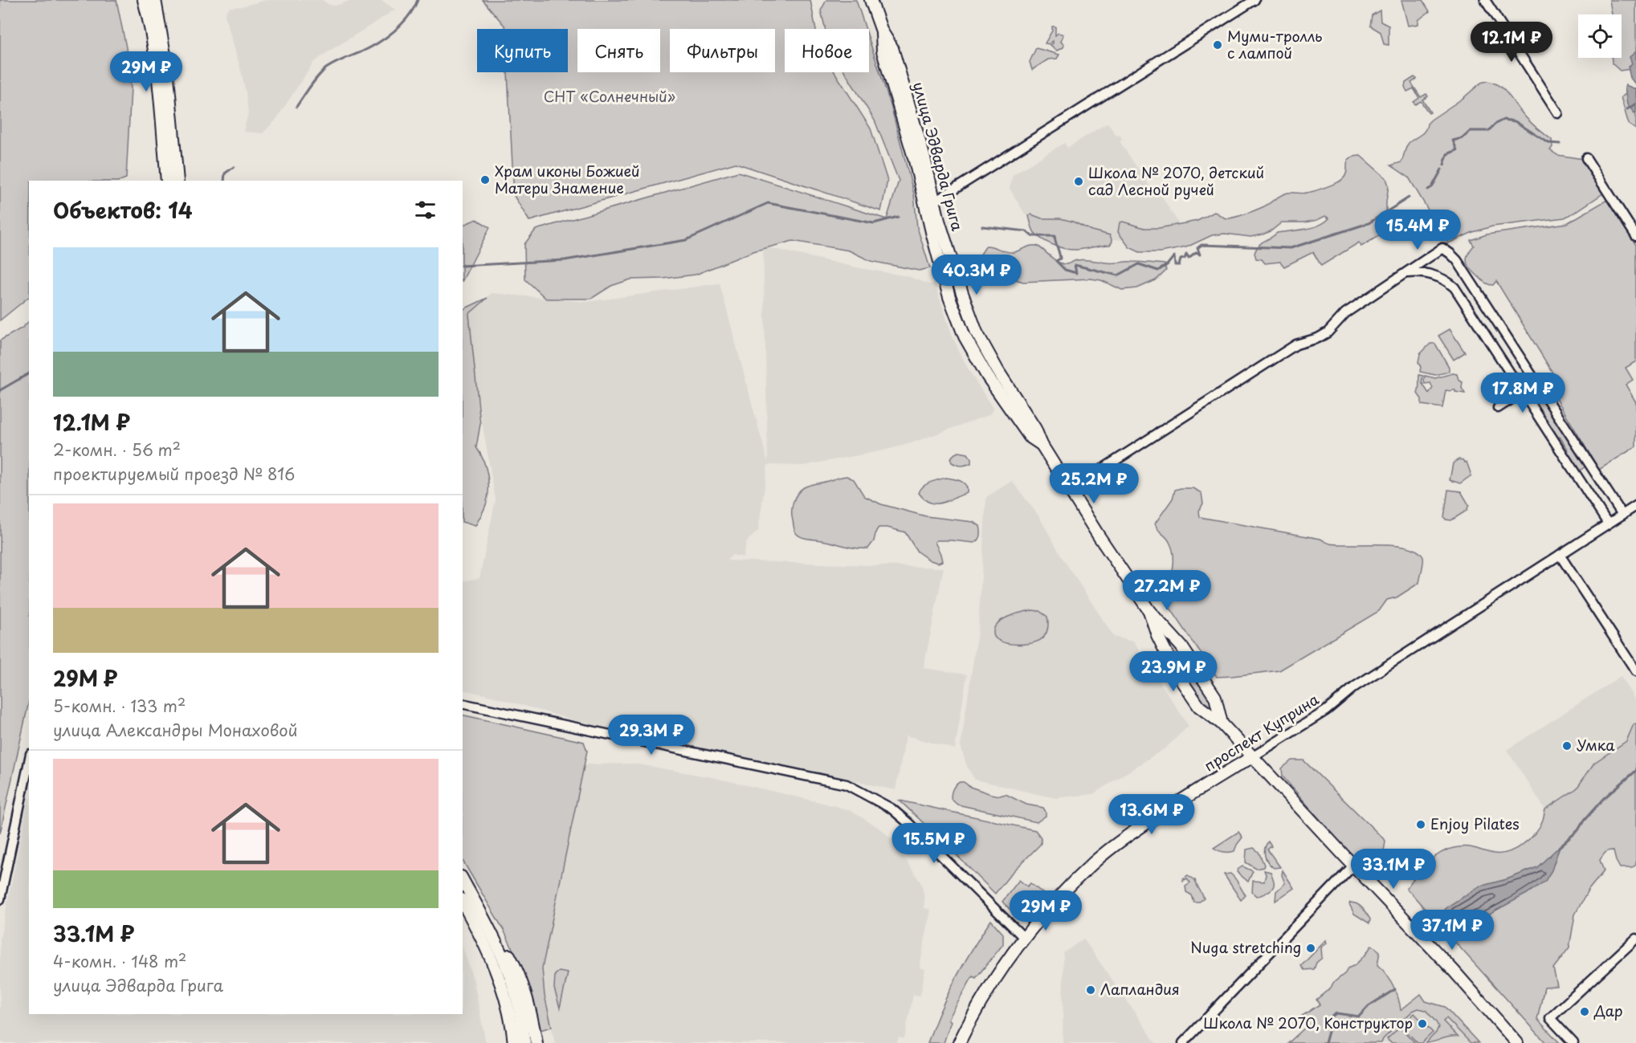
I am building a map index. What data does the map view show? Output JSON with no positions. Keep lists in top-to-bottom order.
{
  "streets": {
    "street": ["улица Эдварда Грига", "проспект Куприна"]
  },
  "crossings": [
    ["улица Эдварда Грига", "проспект Куприна"]
  ],
  "parks": ["СНТ «Солнечный»"],
  "places": [
    "Муми-тролль с лампой",
    "Храм иконы Божией Матери Знамение",
    "Школа № 2070, детский сад Лесной ручей",
    "Умка",
    "Enjoy Pilates",
    "Nuga stretching",
    "Лапландия",
    "Дар",
    "Школа № 2070, Конструктор"
  ],
  "page": {
    "price": [
      "12.1M ₽",
      "29M ₽",
      "15.4M ₽",
      "40.3M ₽",
      "17.8M ₽",
      "25.2M ₽",
      "27.2M ₽",
      "23.9M ₽",
      "29.3M ₽",
      "13.6M ₽",
      "15.5M ₽",
      "33.1M ₽",
      "29M ₽",
      "37.1M ₽"
    ],
    "chip": [
      "Купить",
      "Снять",
      "Фильтры",
      "Новое"
    ],
    "heading": "Объектов: 14",
    "list": [
      {
        "name": "12.1M ₽",
        "note": "2-комн. · 56 m² · проектируемый проезд № 816"
      },
      {
        "name": "29M ₽",
        "note": "5-комн. · 133 m² · улица Александры Монаховой"
      },
      {
        "name": "33.1M ₽",
        "note": "4-комн. · 148 m² · улица Эдварда Грига"
      }
    ]
  }
}
